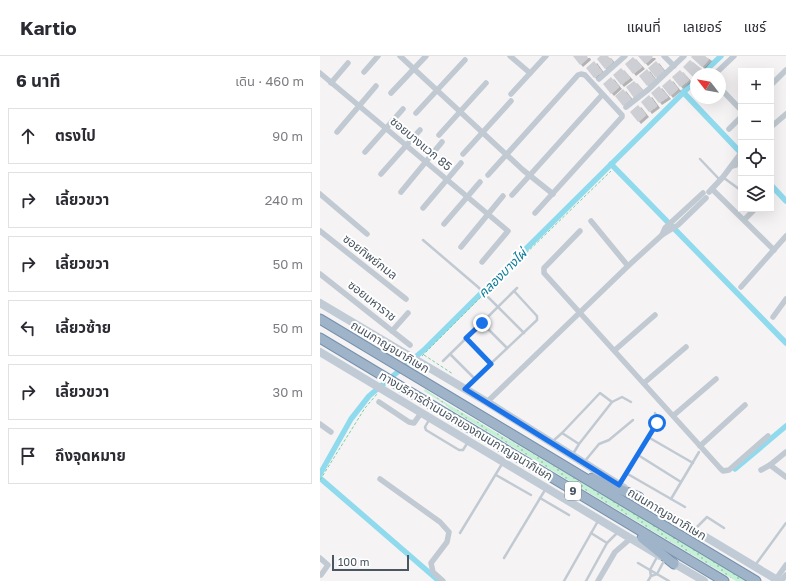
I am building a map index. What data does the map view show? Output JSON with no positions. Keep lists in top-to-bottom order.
{
  "streets": {
    "highway": ["ถนนกาญจนาภิเษก", "9"],
    "main road": ["ทางบริการด้านนอกของถนนกาญจนาภิเษก"],
    "street": ["ซอยบางแวก 85", "ซอยทิพย์กมล", "ซอยมหาราช"]
  },
  "water": ["คลองบางไผ่"],
  "scale_bar": "100 m",
  "north": "top left",
  "page": {
    "header": "Kartio",
    "nav": ["แผนที่", "เลเยอร์", "แชร์"],
    "heading": ["6 นาที", "เดิน · 460 m"],
    "map_buttons": ["+", "−"],
    "list": [
      ["ตรงไป", "90 m"],
      ["เลี้ยวขวา", "240 m"],
      ["เลี้ยวขวา", "50 m"],
      ["เลี้ยวซ้าย", "50 m"],
      ["เลี้ยวขวา", "30 m"],
      "ถึงจุดหมาย"
    ],
    "scale": "100 m"
  }
}
